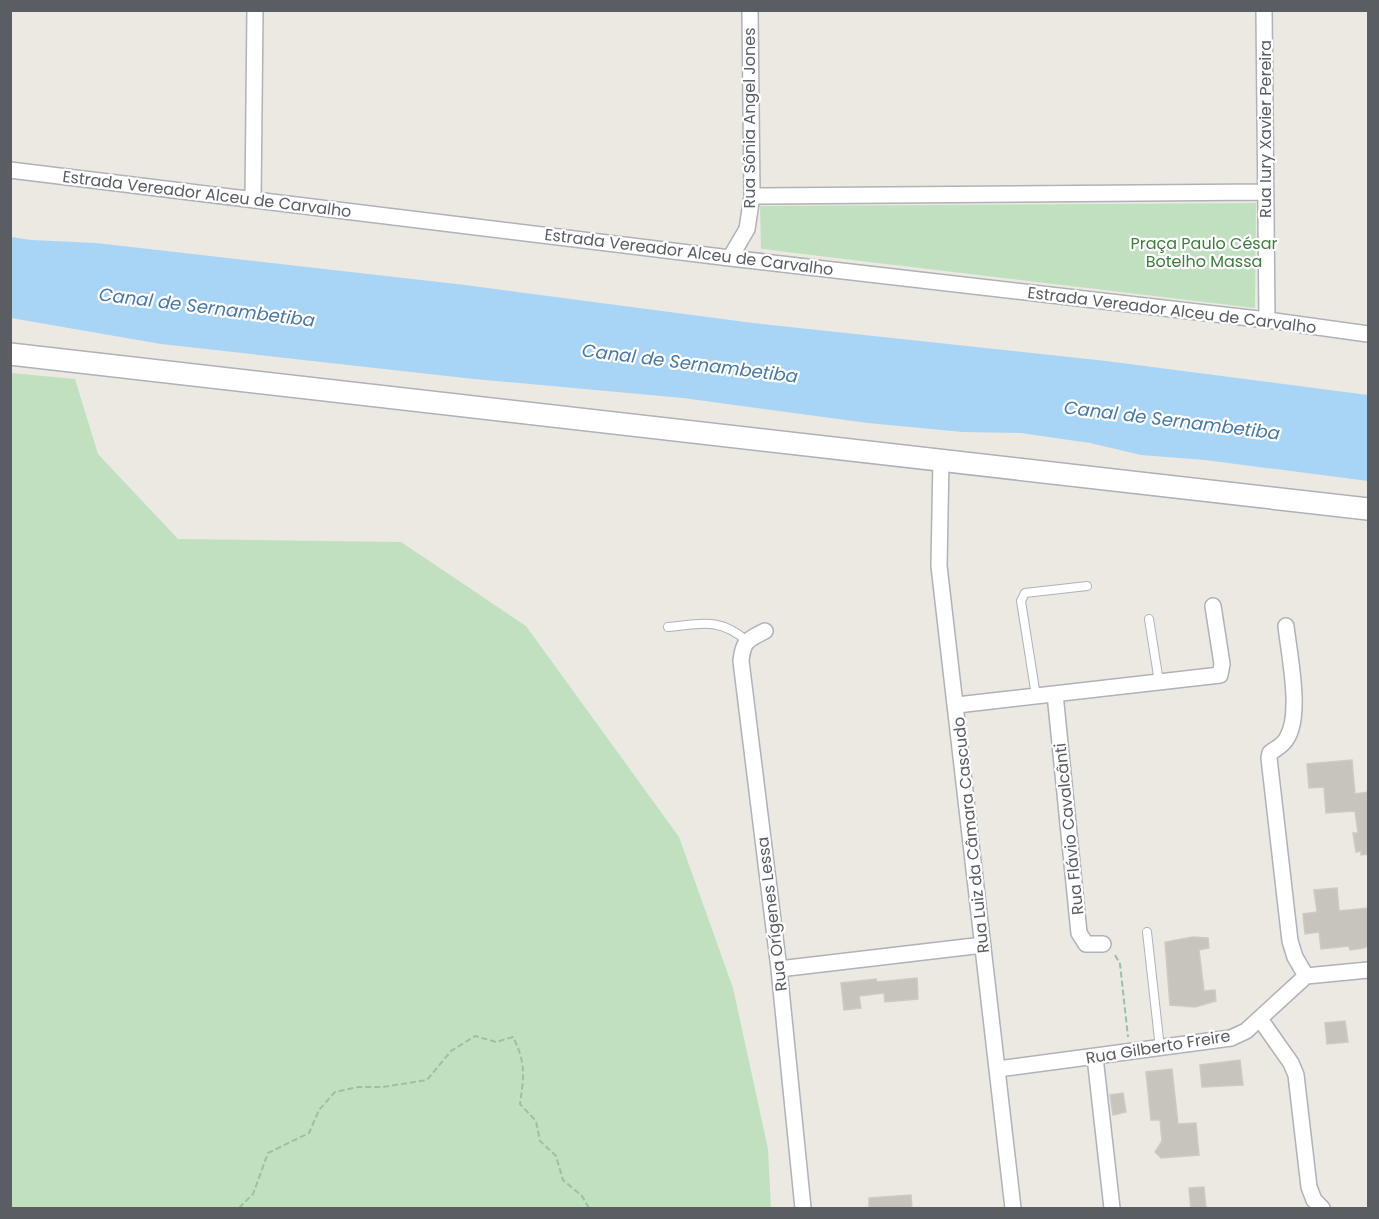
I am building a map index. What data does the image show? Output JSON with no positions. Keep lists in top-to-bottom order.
{
  "streets": {
    "street": [
      "Rua Sônia Angel Jones",
      "Rua Iury Xavier Pereira",
      "Estrada Vereador Alceu de Carvalho",
      "Rua Flávio Cavalcânti",
      "Rua Luiz da Câmara Cascudo",
      "Rua Orígenes Lessa",
      "Rua Gilberto Freire"
    ]
  },
  "crossings": [
    ["Rua Sônia Angel Jones", "Estrada Vereador Alceu de Carvalho"],
    ["Rua Iury Xavier Pereira", "Estrada Vereador Alceu de Carvalho"],
    ["Rua Luiz da Câmara Cascudo", "Rua Gilberto Freire"]
  ],
  "water": ["Canal de Sernambetiba"],
  "parks": ["Praça Paulo César Botelho Massa"]
}
